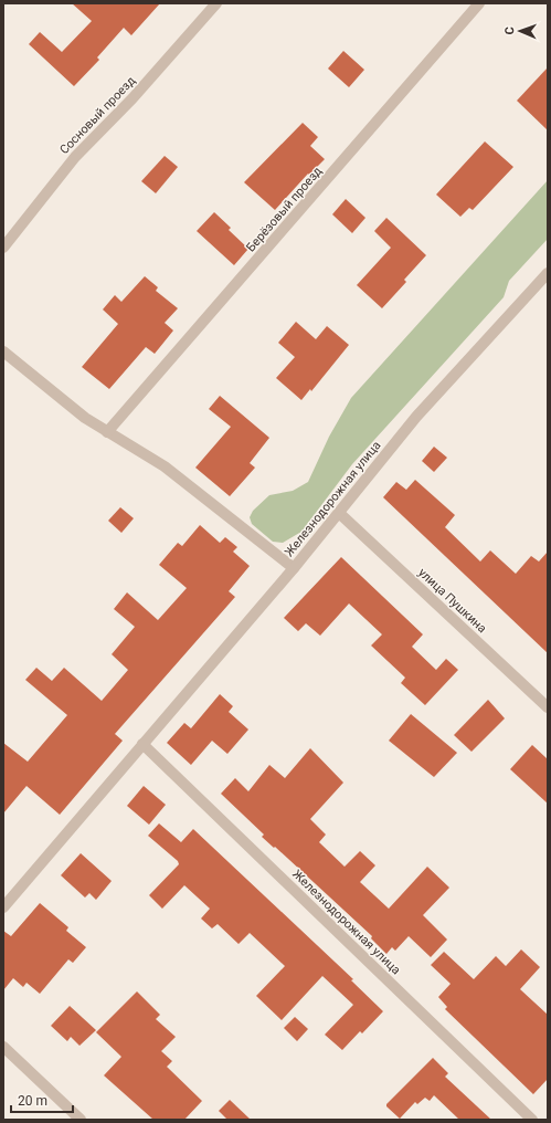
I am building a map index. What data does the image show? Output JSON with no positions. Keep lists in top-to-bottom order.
{
  "streets": {
    "street": [
      "Сосновый проезд",
      "Берёзовый проезд",
      "Железнодорожная улица",
      "улица Пушкина"
    ]
  },
  "crossings": [
    ["Железнодорожная улица", "улица Пушкина"]
  ],
  "scale_bar": "20 m",
  "north": "left"
}
